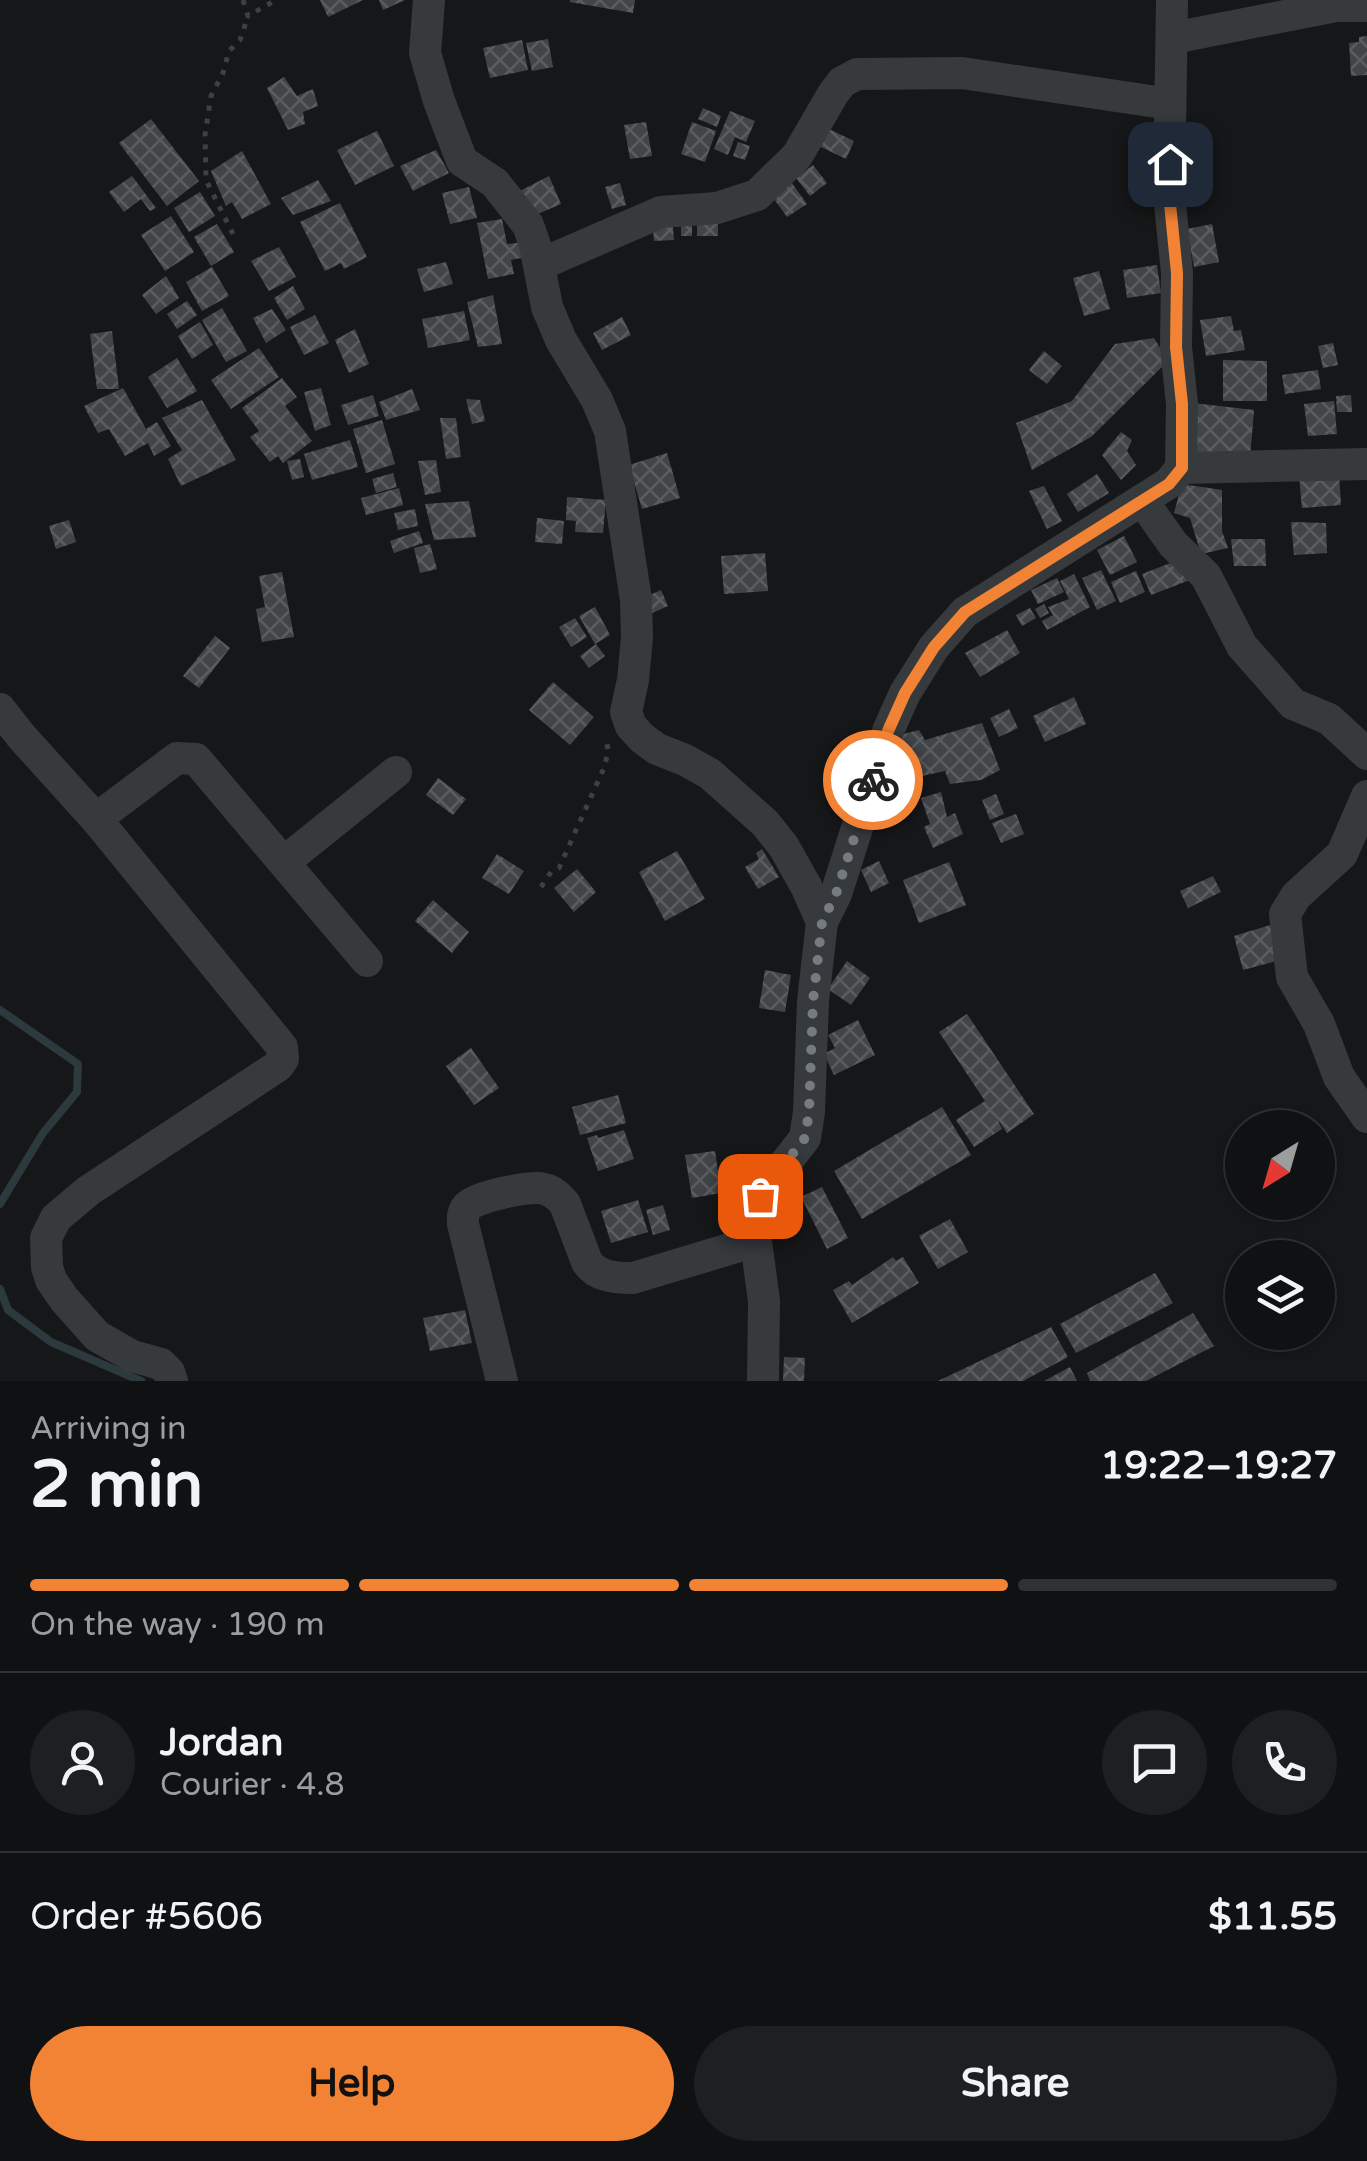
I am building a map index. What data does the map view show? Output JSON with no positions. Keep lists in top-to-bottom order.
{
  "north": "bottom left",
  "page": {
    "heading": ["2 min", "Arriving in", "19:22–19:27"],
    "panel": [
      "Jordan",
      "Courier · 4.8",
      "Order #5606",
      "$11.55"
    ],
    "bar": "On the way · 190 m",
    "buttons": ["Help", "Share"]
  }
}
